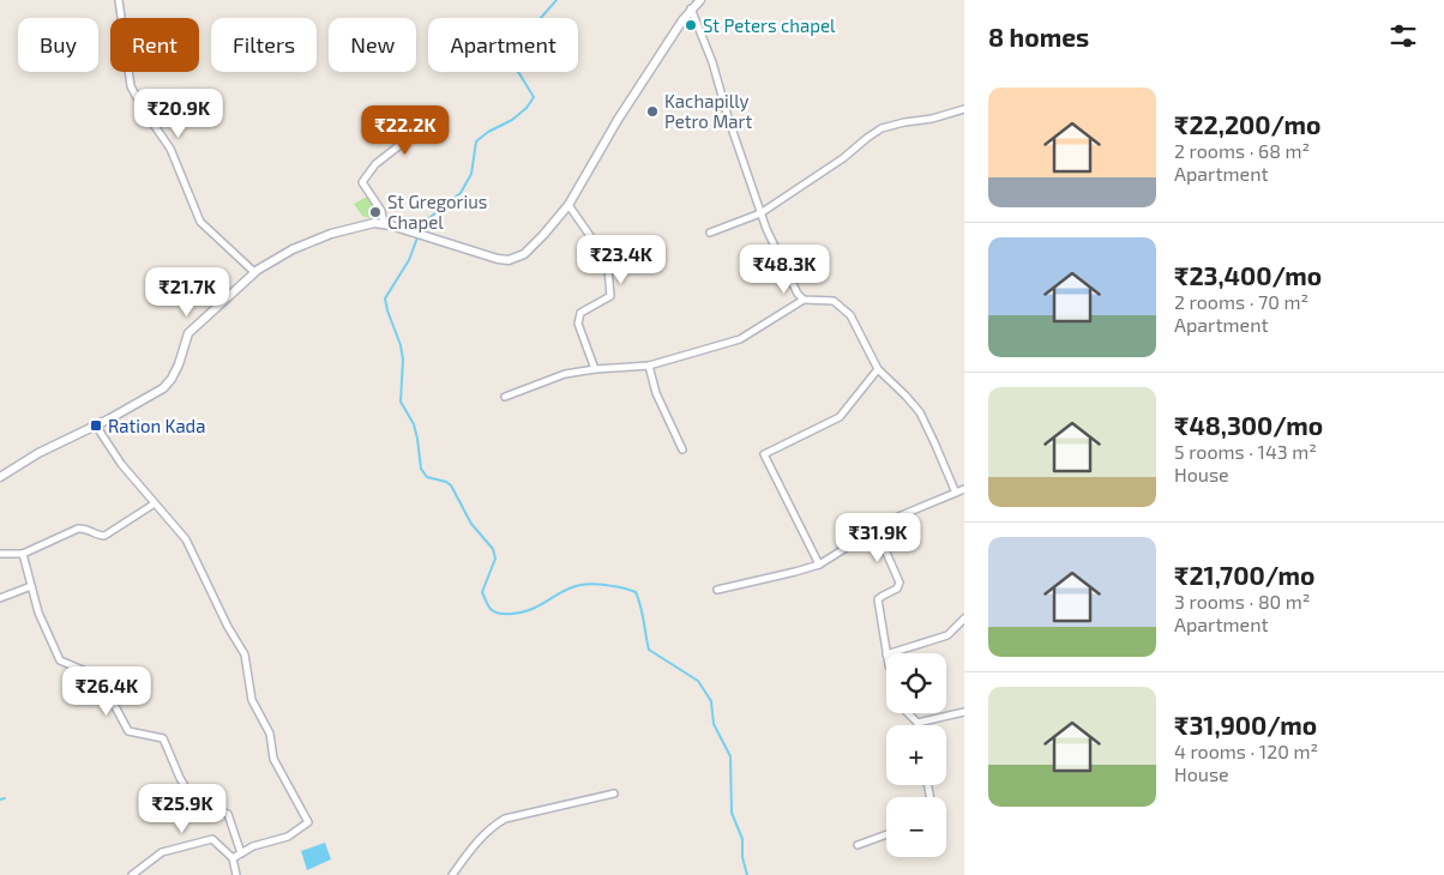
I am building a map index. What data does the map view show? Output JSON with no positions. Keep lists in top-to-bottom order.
{
  "places": {
    "other": ["St Peters chapel", "Kachapilly Petro Mart", "St Gregorius Chapel"],
    "transit": ["Ration Kada"]
  },
  "page": {
    "heading": "8 homes",
    "chip": [
      "Buy",
      "Rent",
      "Filters",
      "New",
      "Apartment"
    ],
    "list": [
      {
        "name": "₹22,200/mo",
        "note": "2 rooms · 68 m² · Apartment"
      },
      {
        "name": "₹23,400/mo",
        "note": "2 rooms · 70 m² · Apartment"
      },
      {
        "name": "₹48,300/mo",
        "note": "5 rooms · 143 m² · House"
      },
      {
        "name": "₹21,700/mo",
        "note": "3 rooms · 80 m² · Apartment"
      },
      {
        "name": "₹31,900/mo",
        "note": "4 rooms · 120 m² · House"
      }
    ],
    "price": [
      "₹20.9K",
      "₹22.2K",
      "₹23.4K",
      "₹48.3K",
      "₹21.7K",
      "₹31.9K",
      "₹26.4K",
      "₹25.9K"
    ],
    "map_buttons": ["+", "−"]
  }
}
